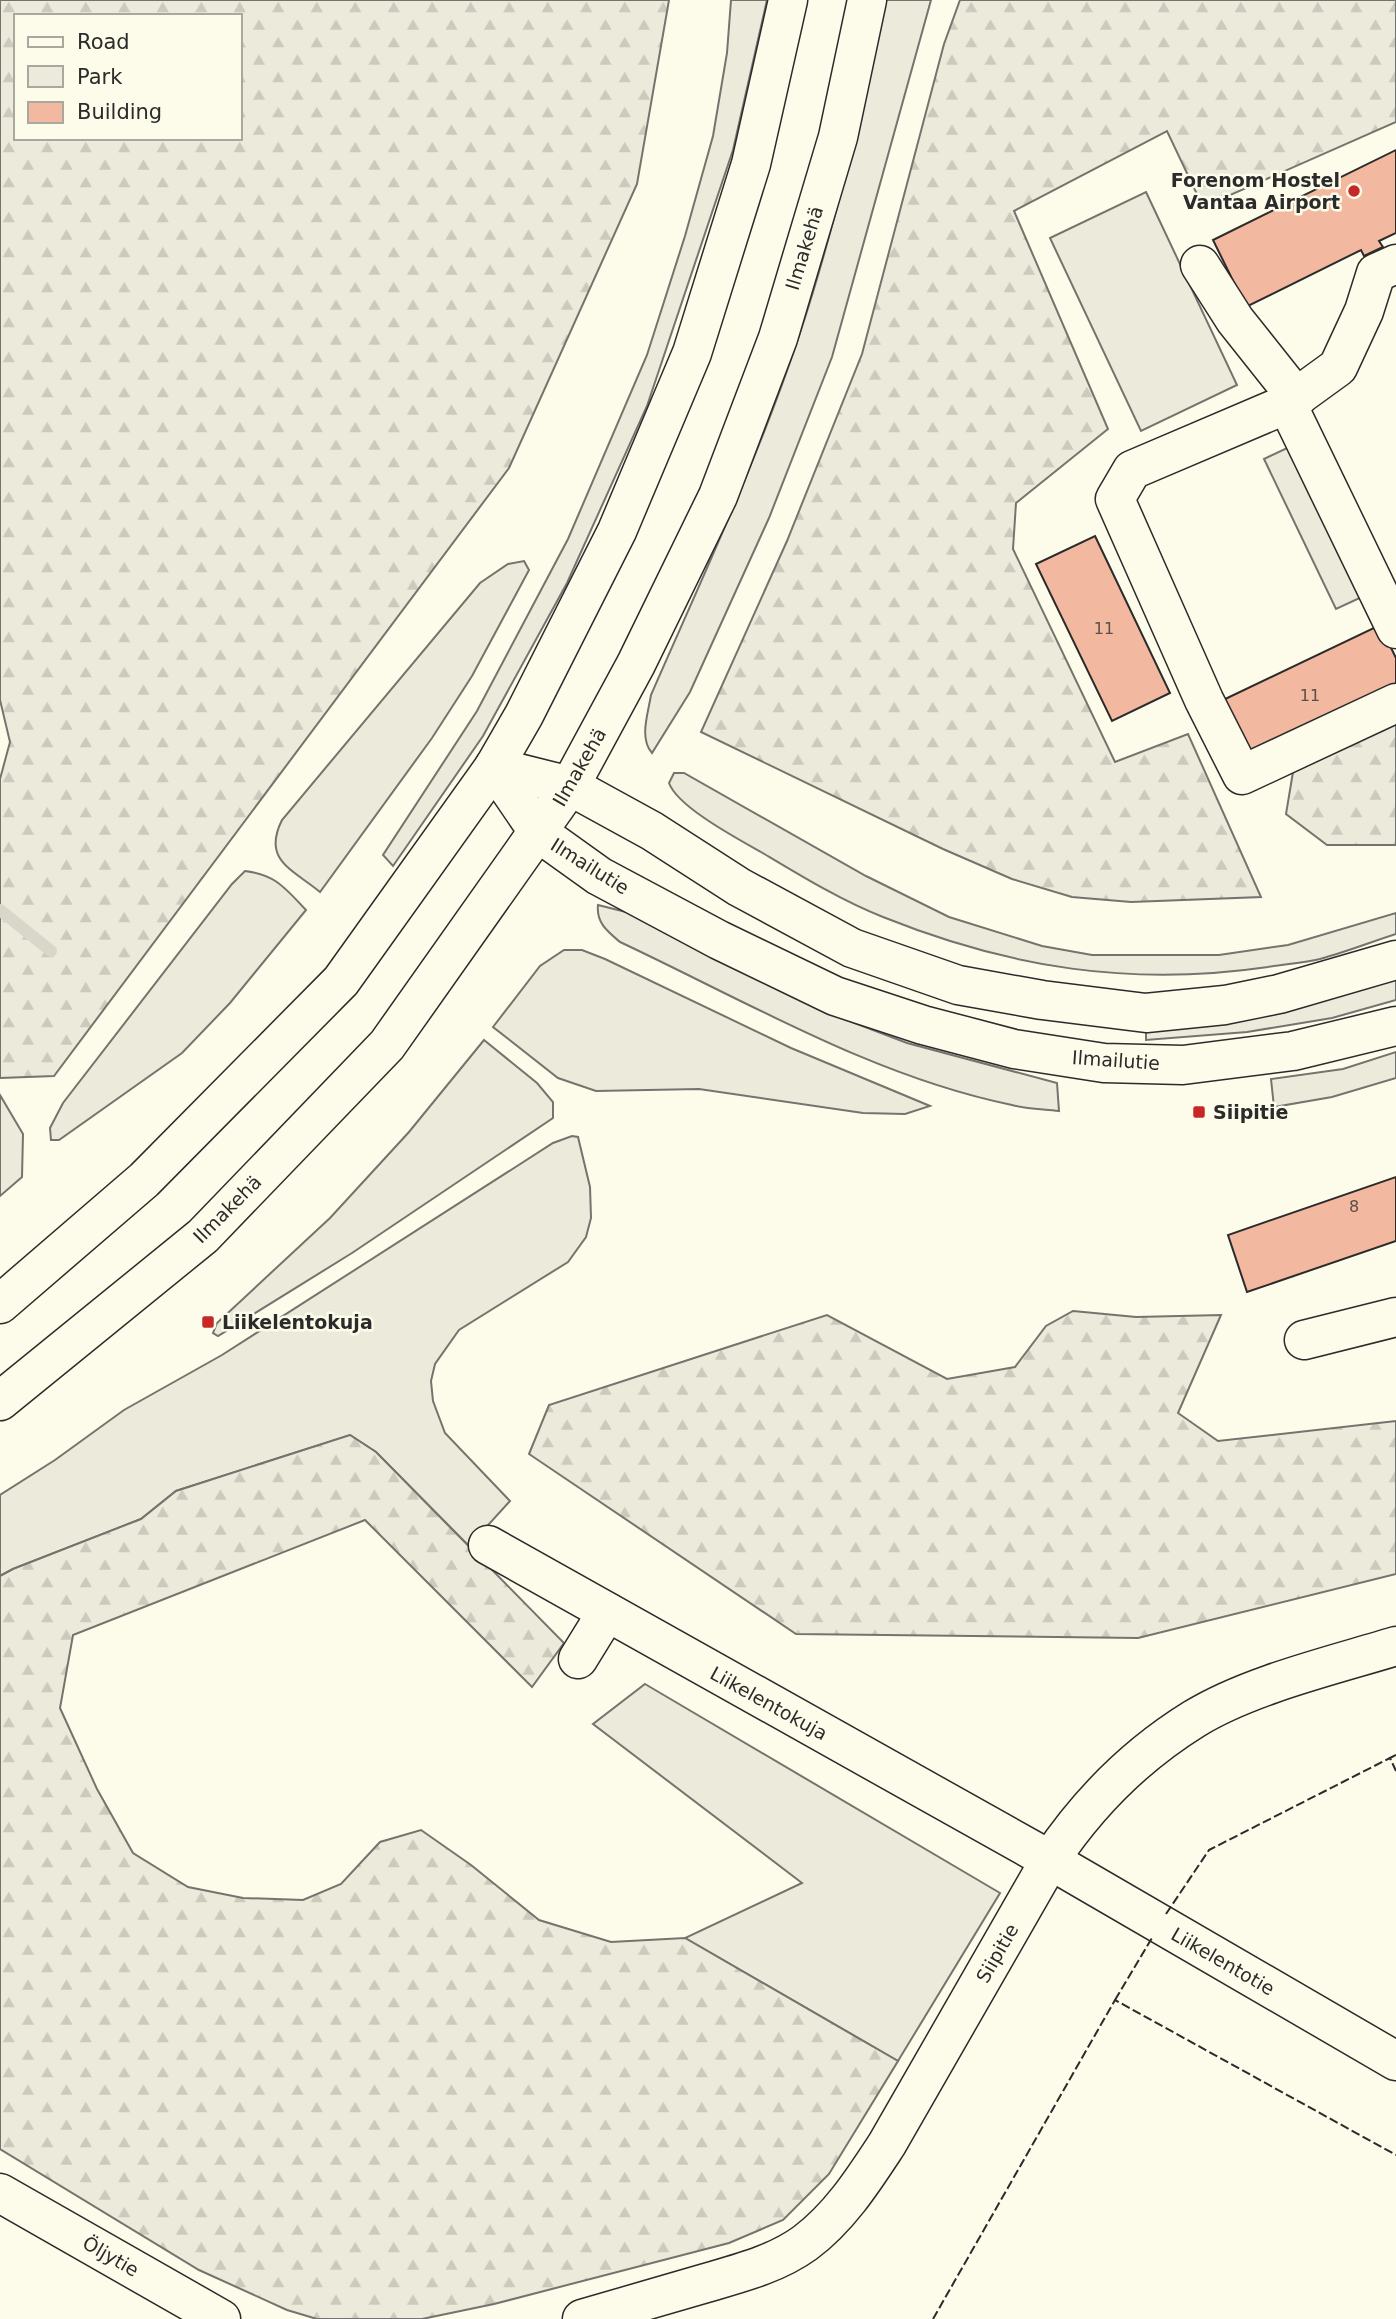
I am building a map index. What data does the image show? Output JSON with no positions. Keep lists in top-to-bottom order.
{
  "streets": {
    "main road": [
      "Ilmakehä",
      "Ilmailutie",
      "Liikelentokuja",
      "Siipitie",
      "Liikelentotie",
      "Öljytie"
    ]
  },
  "crossings": [
    ["Ilmakehä", "Ilmailutie"],
    ["Liikelentokuja", "Siipitie"],
    ["Liikelentokuja", "Liikelentotie"],
    ["Siipitie", "Liikelentotie"]
  ],
  "places": {
    "other": ["Forenom Hostel Vantaa Airport"],
    "transit": ["Siipitie", "Liikelentokuja"]
  },
  "house_numbers": ["11", "11", "8"],
  "legend": ["Road", "Park", "Building"]
}
